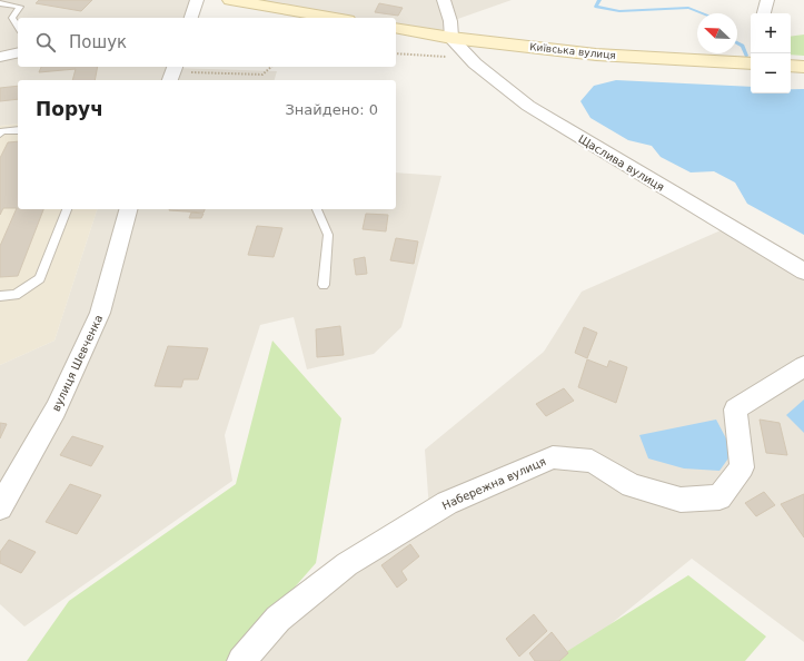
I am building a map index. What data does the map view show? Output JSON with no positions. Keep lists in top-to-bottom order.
{
  "streets": {
    "main road": ["Київська вулиця"],
    "street": ["Щаслива вулиця", "вулиця Шевченка", "Набережна вулиця"]
  },
  "crossings": [
    ["Київська вулиця", "Щаслива вулиця"]
  ],
  "north": "top left",
  "page": {
    "map_buttons": ["+", "−"],
    "search": "Пошук",
    "heading": ["Поруч", "Знайдено: 0"]
  }
}
